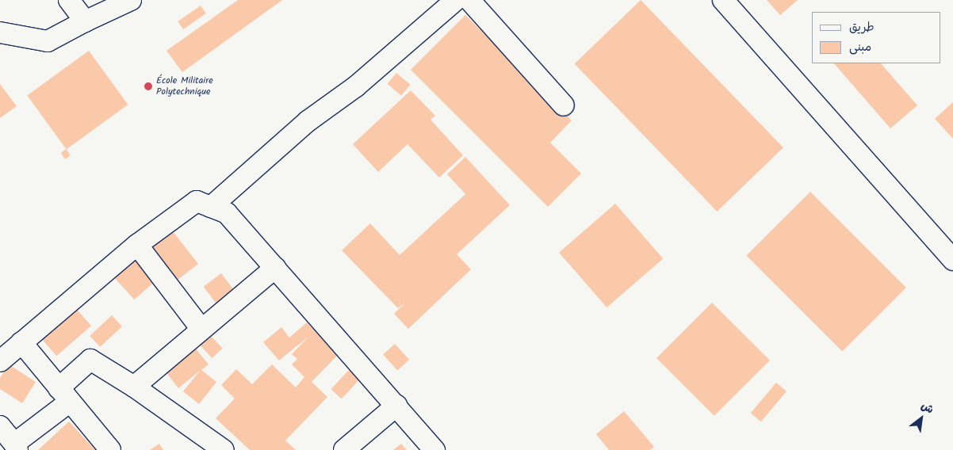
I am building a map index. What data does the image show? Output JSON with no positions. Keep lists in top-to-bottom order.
{
  "places": ["École Militaire Polytechnique"],
  "legend": ["طريق", "مبنى"],
  "north": "top right"
}
